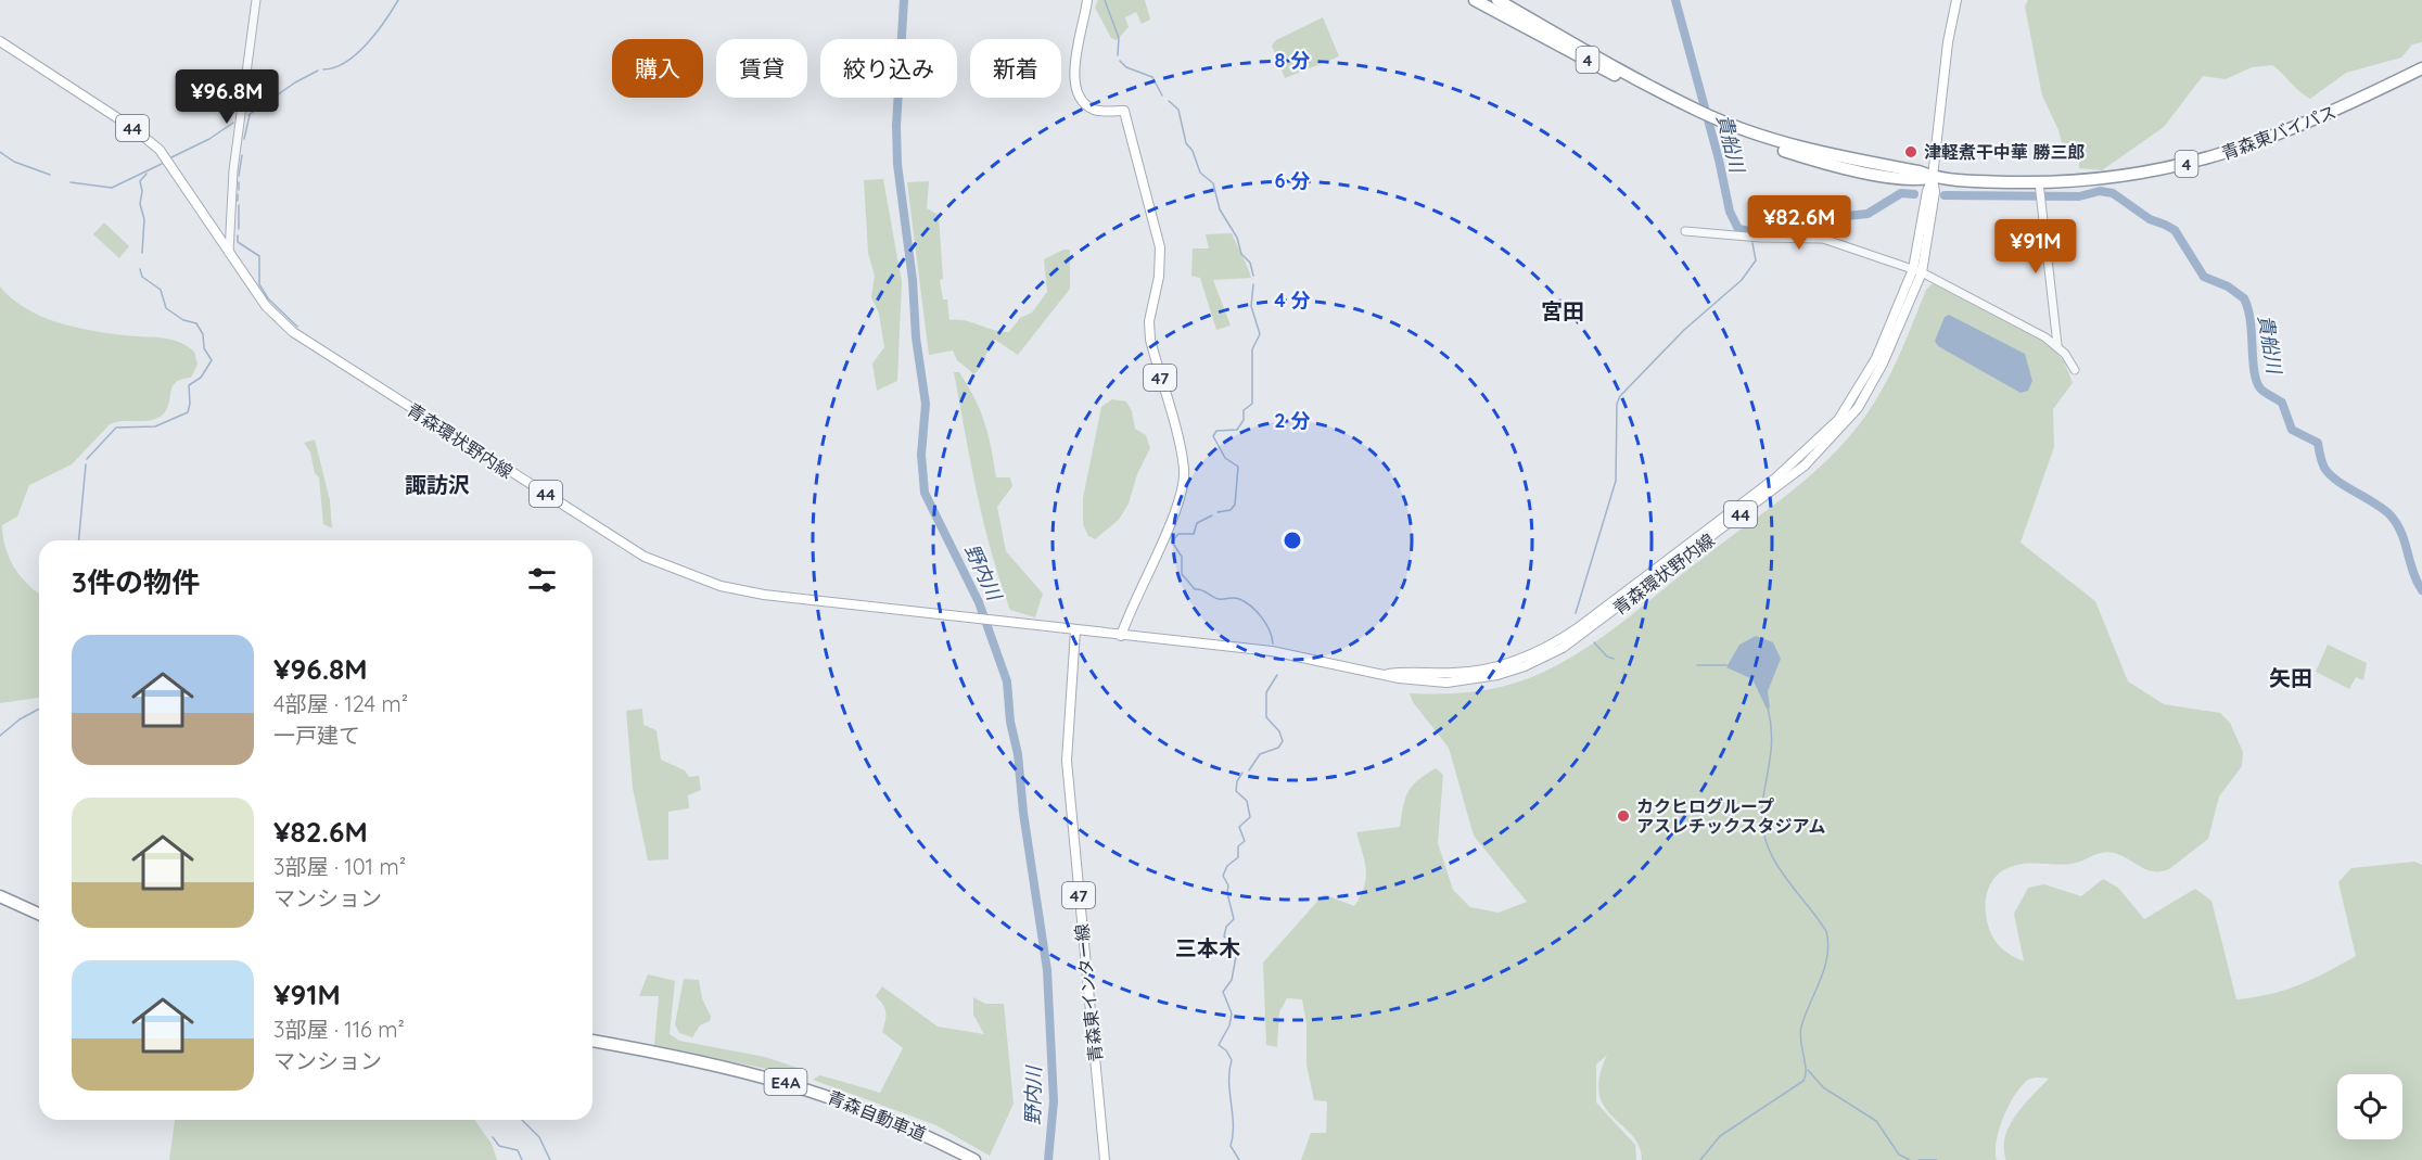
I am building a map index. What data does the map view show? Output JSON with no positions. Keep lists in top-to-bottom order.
{
  "streets": {
    "highway": [
      "4",
      "青森東バイパス",
      "E4A",
      "青森自動車道"
    ],
    "main road": [
      "44",
      "47",
      "青森環状野内線",
      "青森東インター線"
    ]
  },
  "crossings": [
    ["44", "47"],
    ["44", "青森環状野内線"],
    ["44", "青森東インター線"],
    ["青森東バイパス", "青森環状野内線"],
    ["47", "青森環状野内線"],
    ["青森環状野内線", "青森東インター線"]
  ],
  "districts": [
    "宮田",
    "諏訪沢",
    "矢田",
    "三本木"
  ],
  "water": ["貴船川", "野内川"],
  "places": ["津軽煮干中華 勝三郎", "カクヒログループ アスレチックスタジアム"],
  "page": {
    "chip": [
      "購入",
      "賃貸",
      "絞り込み",
      "新着"
    ],
    "price": ["¥96.8M", "¥82.6M", "¥91M"],
    "heading": "3件の物件",
    "list": [
      {
        "name": "¥96.8M",
        "note": "4部屋 · 124 m² · 一戸建て"
      },
      {
        "name": "¥82.6M",
        "note": "3部屋 · 101 m² · マンション"
      },
      {
        "name": "¥91M",
        "note": "3部屋 · 116 m² · マンション"
      }
    ]
  },
  "rings": [
    "8 分",
    "6 分",
    "4 分",
    "2 分"
  ]
}
